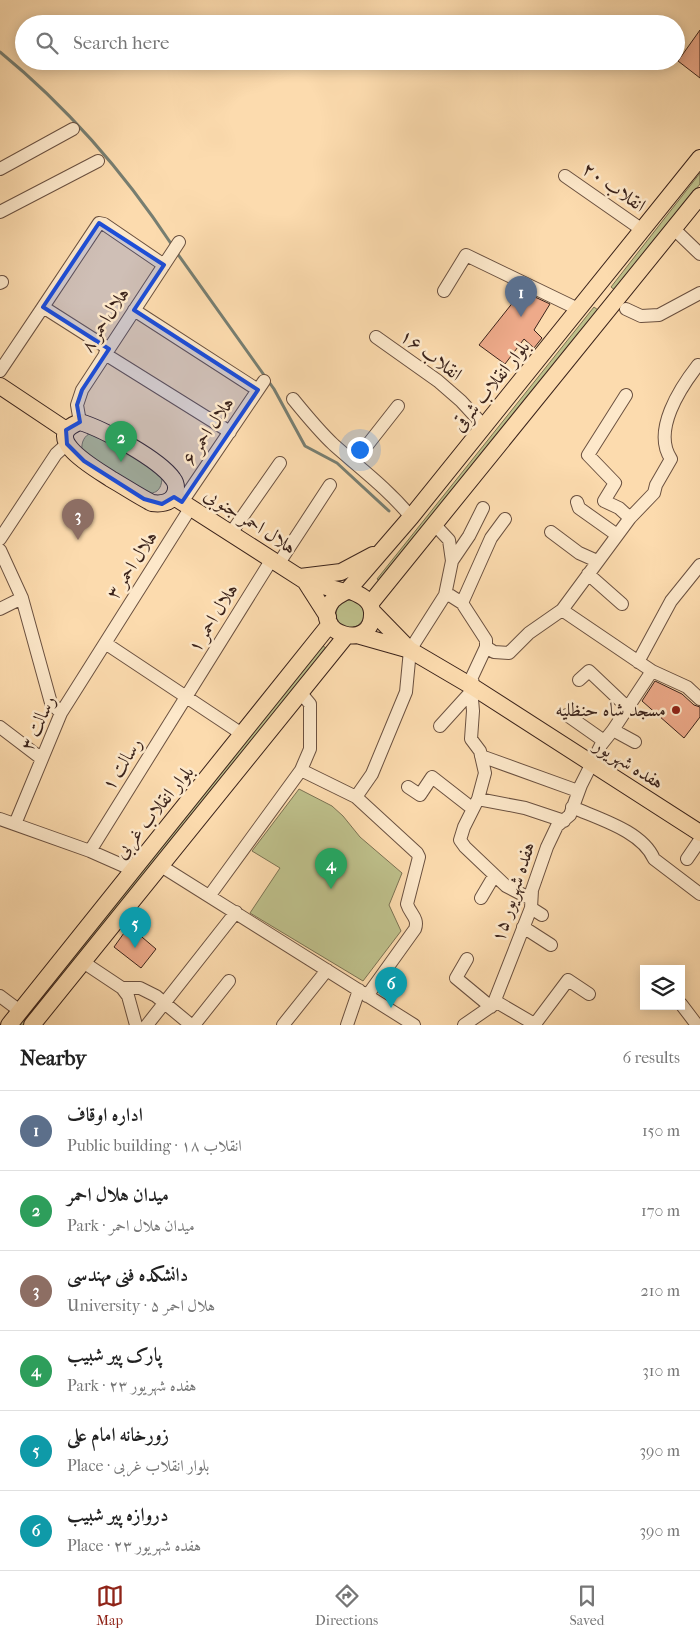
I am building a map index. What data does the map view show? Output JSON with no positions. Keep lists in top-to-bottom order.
{
  "streets": {
    "main road": [
      "بلوار انقلاب شرقی",
      "هلال احمر جنوبی",
      "هفده شهریور",
      "بلوار انقلاب غربی"
    ],
    "street": [
      "انقلاب ۲۰",
      "هلال‌احمر ۸",
      "انقلاب ۱۶",
      "هلال احمر ۶",
      "هلال احمر ۳",
      "هلال احمر ۱",
      "رسالت ۳",
      "رسالت ۱",
      "هفده شهریور ۱۵"
    ]
  },
  "crossings": [
    ["انقلاب ۲۰", "بلوار انقلاب شرقی"],
    ["هلال‌احمر ۸", "هلال احمر ۶"],
    ["انقلاب ۱۶", "بلوار انقلاب شرقی"],
    ["بلوار انقلاب شرقی", "هلال احمر جنوبی"],
    ["بلوار انقلاب شرقی", "هفده شهریور"],
    ["بلوار انقلاب شرقی", "بلوار انقلاب غربی"],
    ["هلال احمر ۶", "هلال احمر جنوبی"],
    ["هلال احمر ۶", "هلال احمر ۳"],
    ["هلال احمر جنوبی", "هلال احمر ۳"],
    ["هلال احمر جنوبی", "هلال احمر ۱"],
    ["هلال احمر جنوبی", "هفده شهریور"],
    ["هلال احمر جنوبی", "بلوار انقلاب غربی"],
    ["هلال احمر ۳", "رسالت ۳"],
    ["هلال احمر ۱", "رسالت ۱"],
    ["هفده شهریور", "بلوار انقلاب غربی"],
    ["هفده شهریور", "هفده شهریور ۱۵"]
  ],
  "places": ["مسجد شاه حنظلیه"],
  "page": {
    "search": "Search here",
    "pins": [
      "1",
      "2",
      "3",
      "4",
      "5",
      "6"
    ],
    "heading": ["Nearby", "6 results"],
    "list": [
      {
        "mark": "1",
        "name": "اداره اوقاف",
        "note": "Public building · انقلاب ۱۸",
        "value": "150 m"
      },
      {
        "mark": "2",
        "name": "میدان هلال احمر",
        "note": "Park · میدان هلال احمر",
        "value": "170 m"
      },
      {
        "mark": "3",
        "name": "دانشکده فنی مهندسی",
        "note": "University · هلال احمر ۵",
        "value": "210 m"
      },
      {
        "mark": "4",
        "name": "پارک پیر شبیب",
        "note": "Park · هفده شهریور ۲۳",
        "value": "310 m"
      },
      {
        "mark": "5",
        "name": "زورخانه امام علی",
        "note": "Place · بلوار انقلاب غربی",
        "value": "390 m"
      },
      {
        "mark": "6",
        "name": "دروازه پیر شبیب",
        "note": "Place · هفده شهریور ۲۳",
        "value": "390 m"
      }
    ],
    "nav": ["Map", "Directions", "Saved"]
  }
}
